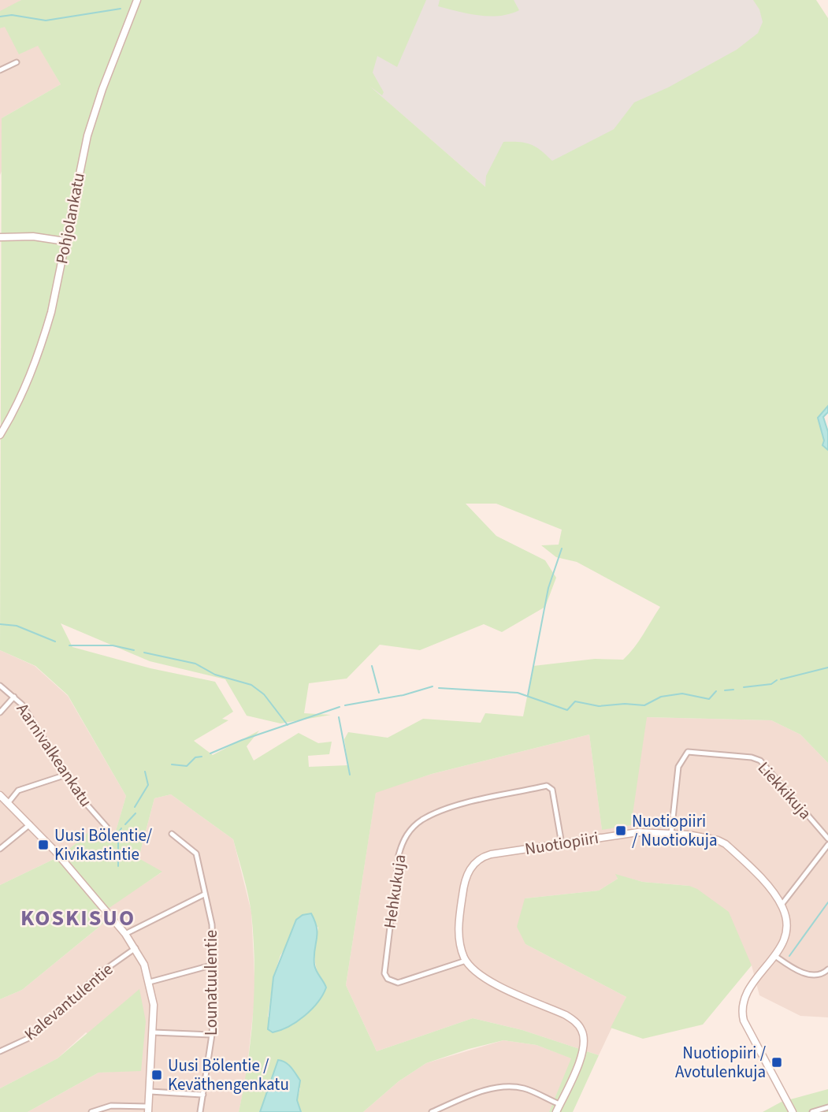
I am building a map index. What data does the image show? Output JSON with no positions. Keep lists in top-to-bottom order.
{
  "streets": {
    "street": [
      "Pohjolankatu",
      "Aarnivalkeankatu",
      "Liekkikuja",
      "Nuotiopiiri",
      "Hehkukuja",
      "Lounatuulentie",
      "Kalevantulentie"
    ]
  },
  "crossings": [
    ["Liekkikuja", "Nuotiopiiri"],
    ["Nuotiopiiri", "Hehkukuja"]
  ],
  "districts": ["KOSKISUO"],
  "places": {
    "transit": [
      "Nuotiopiiri / Nuotiokuja",
      "Uusi Bölentie/ Kivikastintie",
      "Nuotiopiiri / Avotulenkuja",
      "Uusi Bölentie / Keväthengenkatu"
    ]
  }
}
